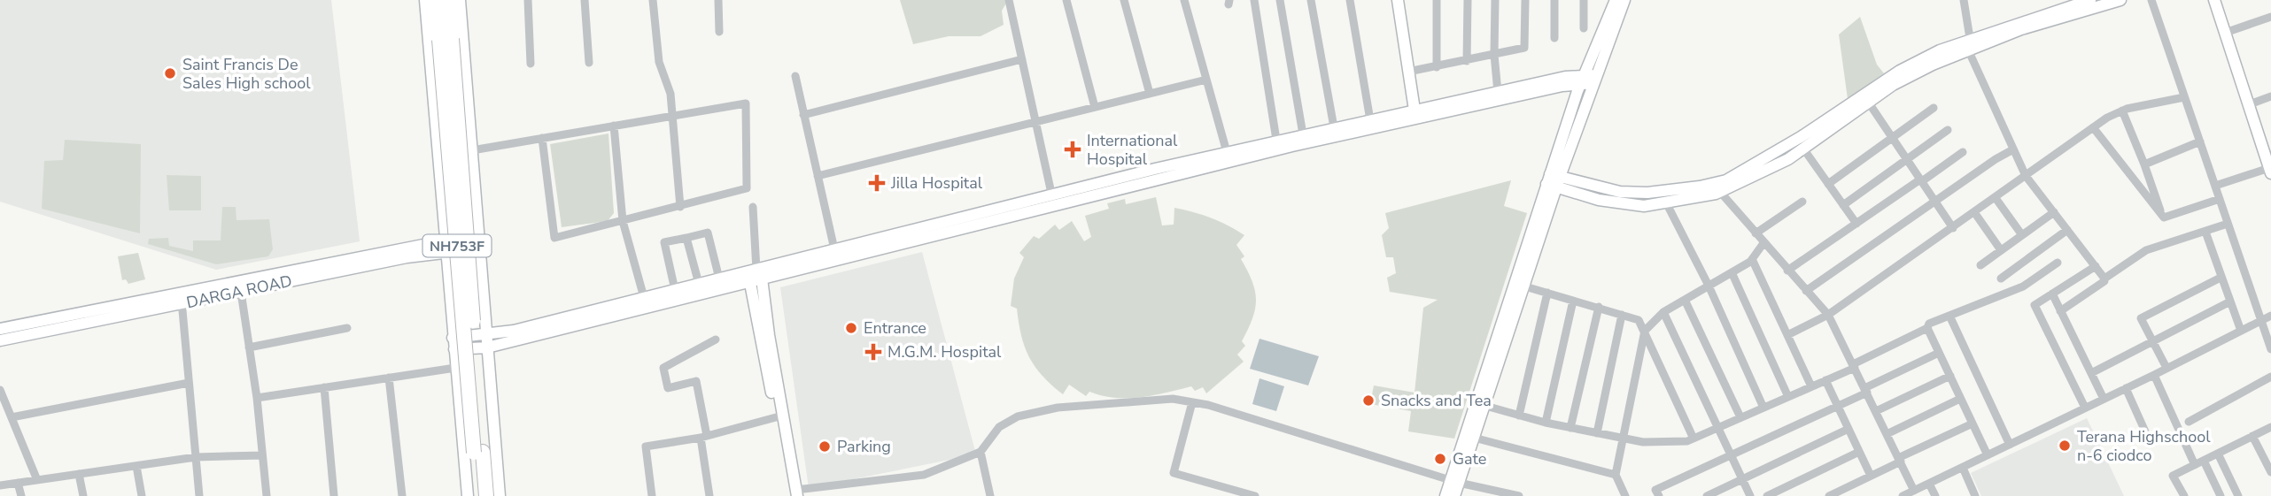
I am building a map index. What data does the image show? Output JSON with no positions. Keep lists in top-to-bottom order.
{
  "streets": {
    "highway": ["NH753F"],
    "street": ["DARGA ROAD"]
  },
  "places": {
    "other": [
      "Saint Francis De Sales High school",
      "Entrance",
      "Snacks and Tea",
      "Terana Highschool n-6 ciodco",
      "Parking",
      "Gate"
    ],
    "health": ["International Hospital", "Jilla Hospital", "M.G.M. Hospital"]
  }
}
